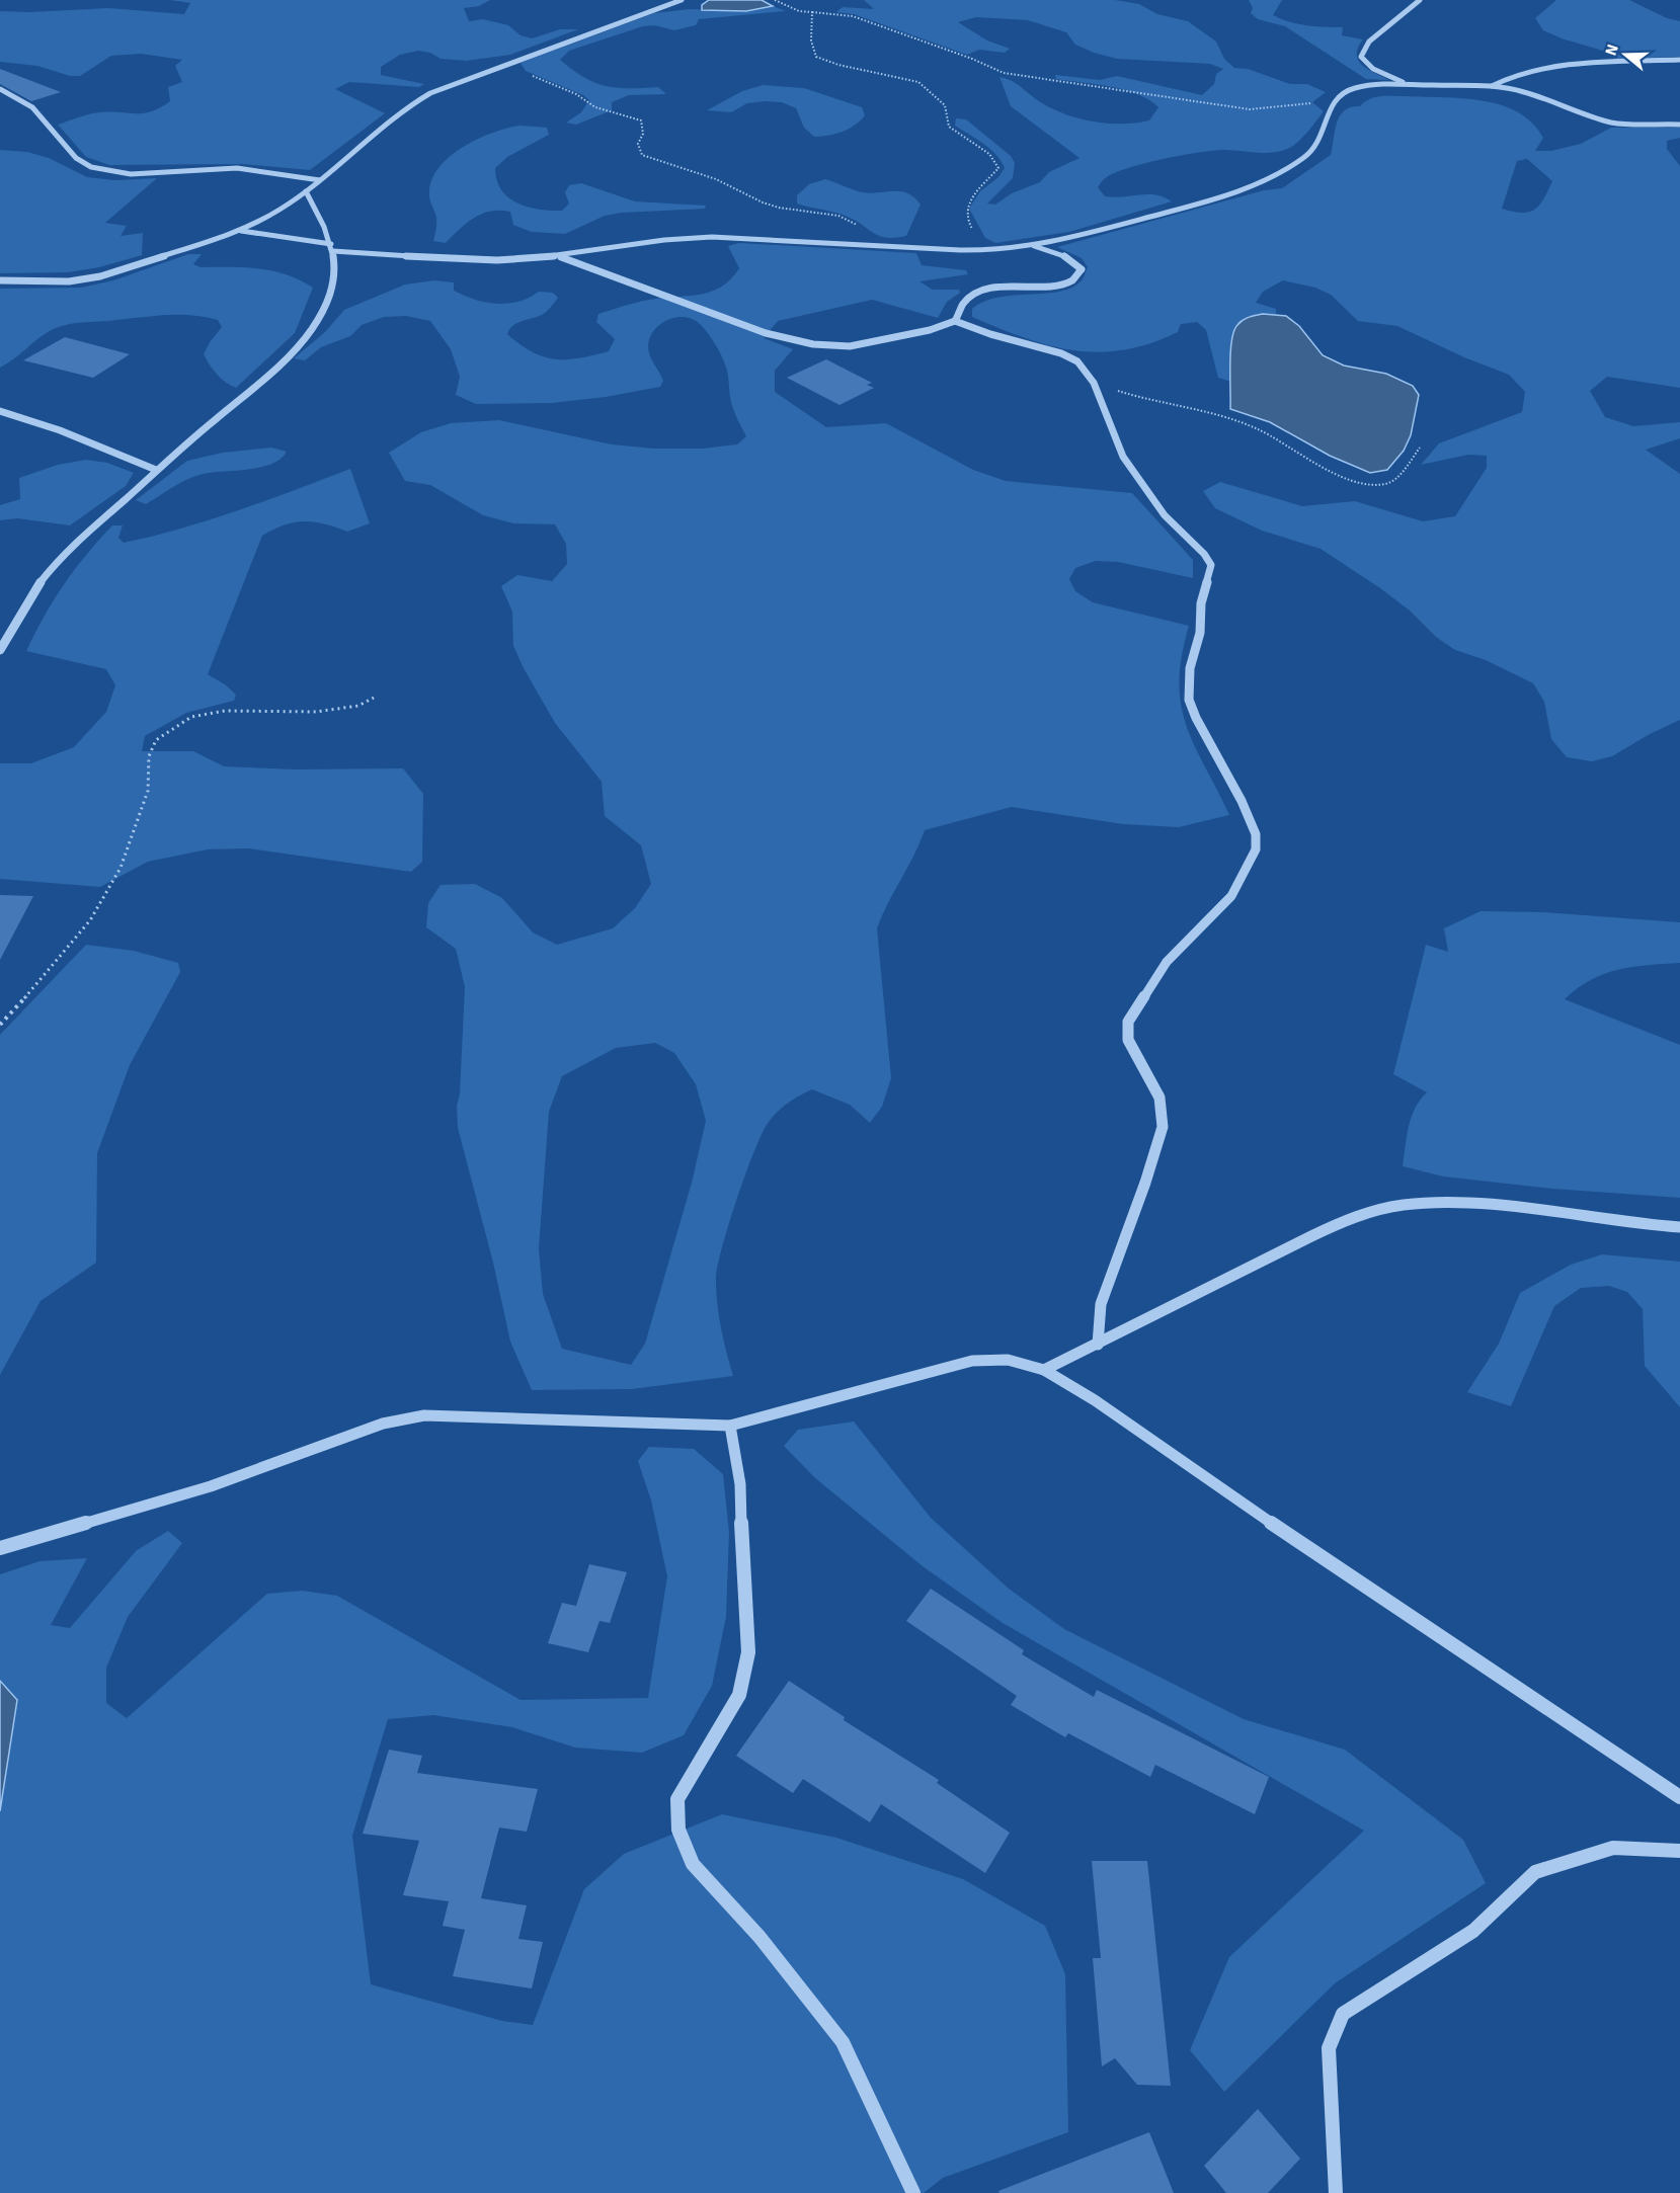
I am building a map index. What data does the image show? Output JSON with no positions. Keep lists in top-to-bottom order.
{
  "north": "left"
}
